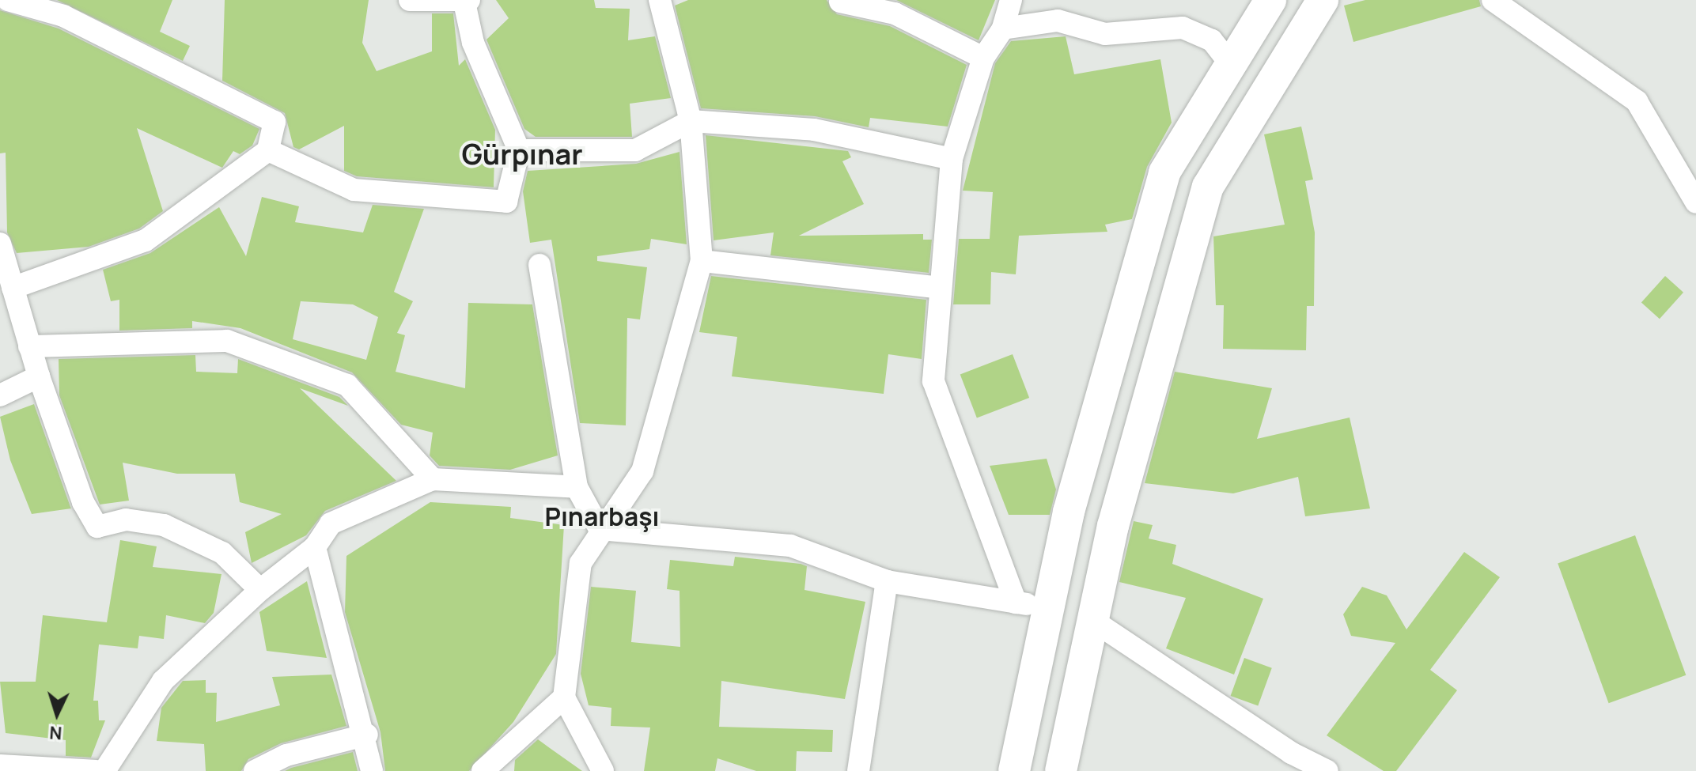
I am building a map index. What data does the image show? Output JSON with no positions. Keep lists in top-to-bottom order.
{
  "districts": ["Gürpınar", "Pınarbaşı"],
  "north": "bottom"
}
